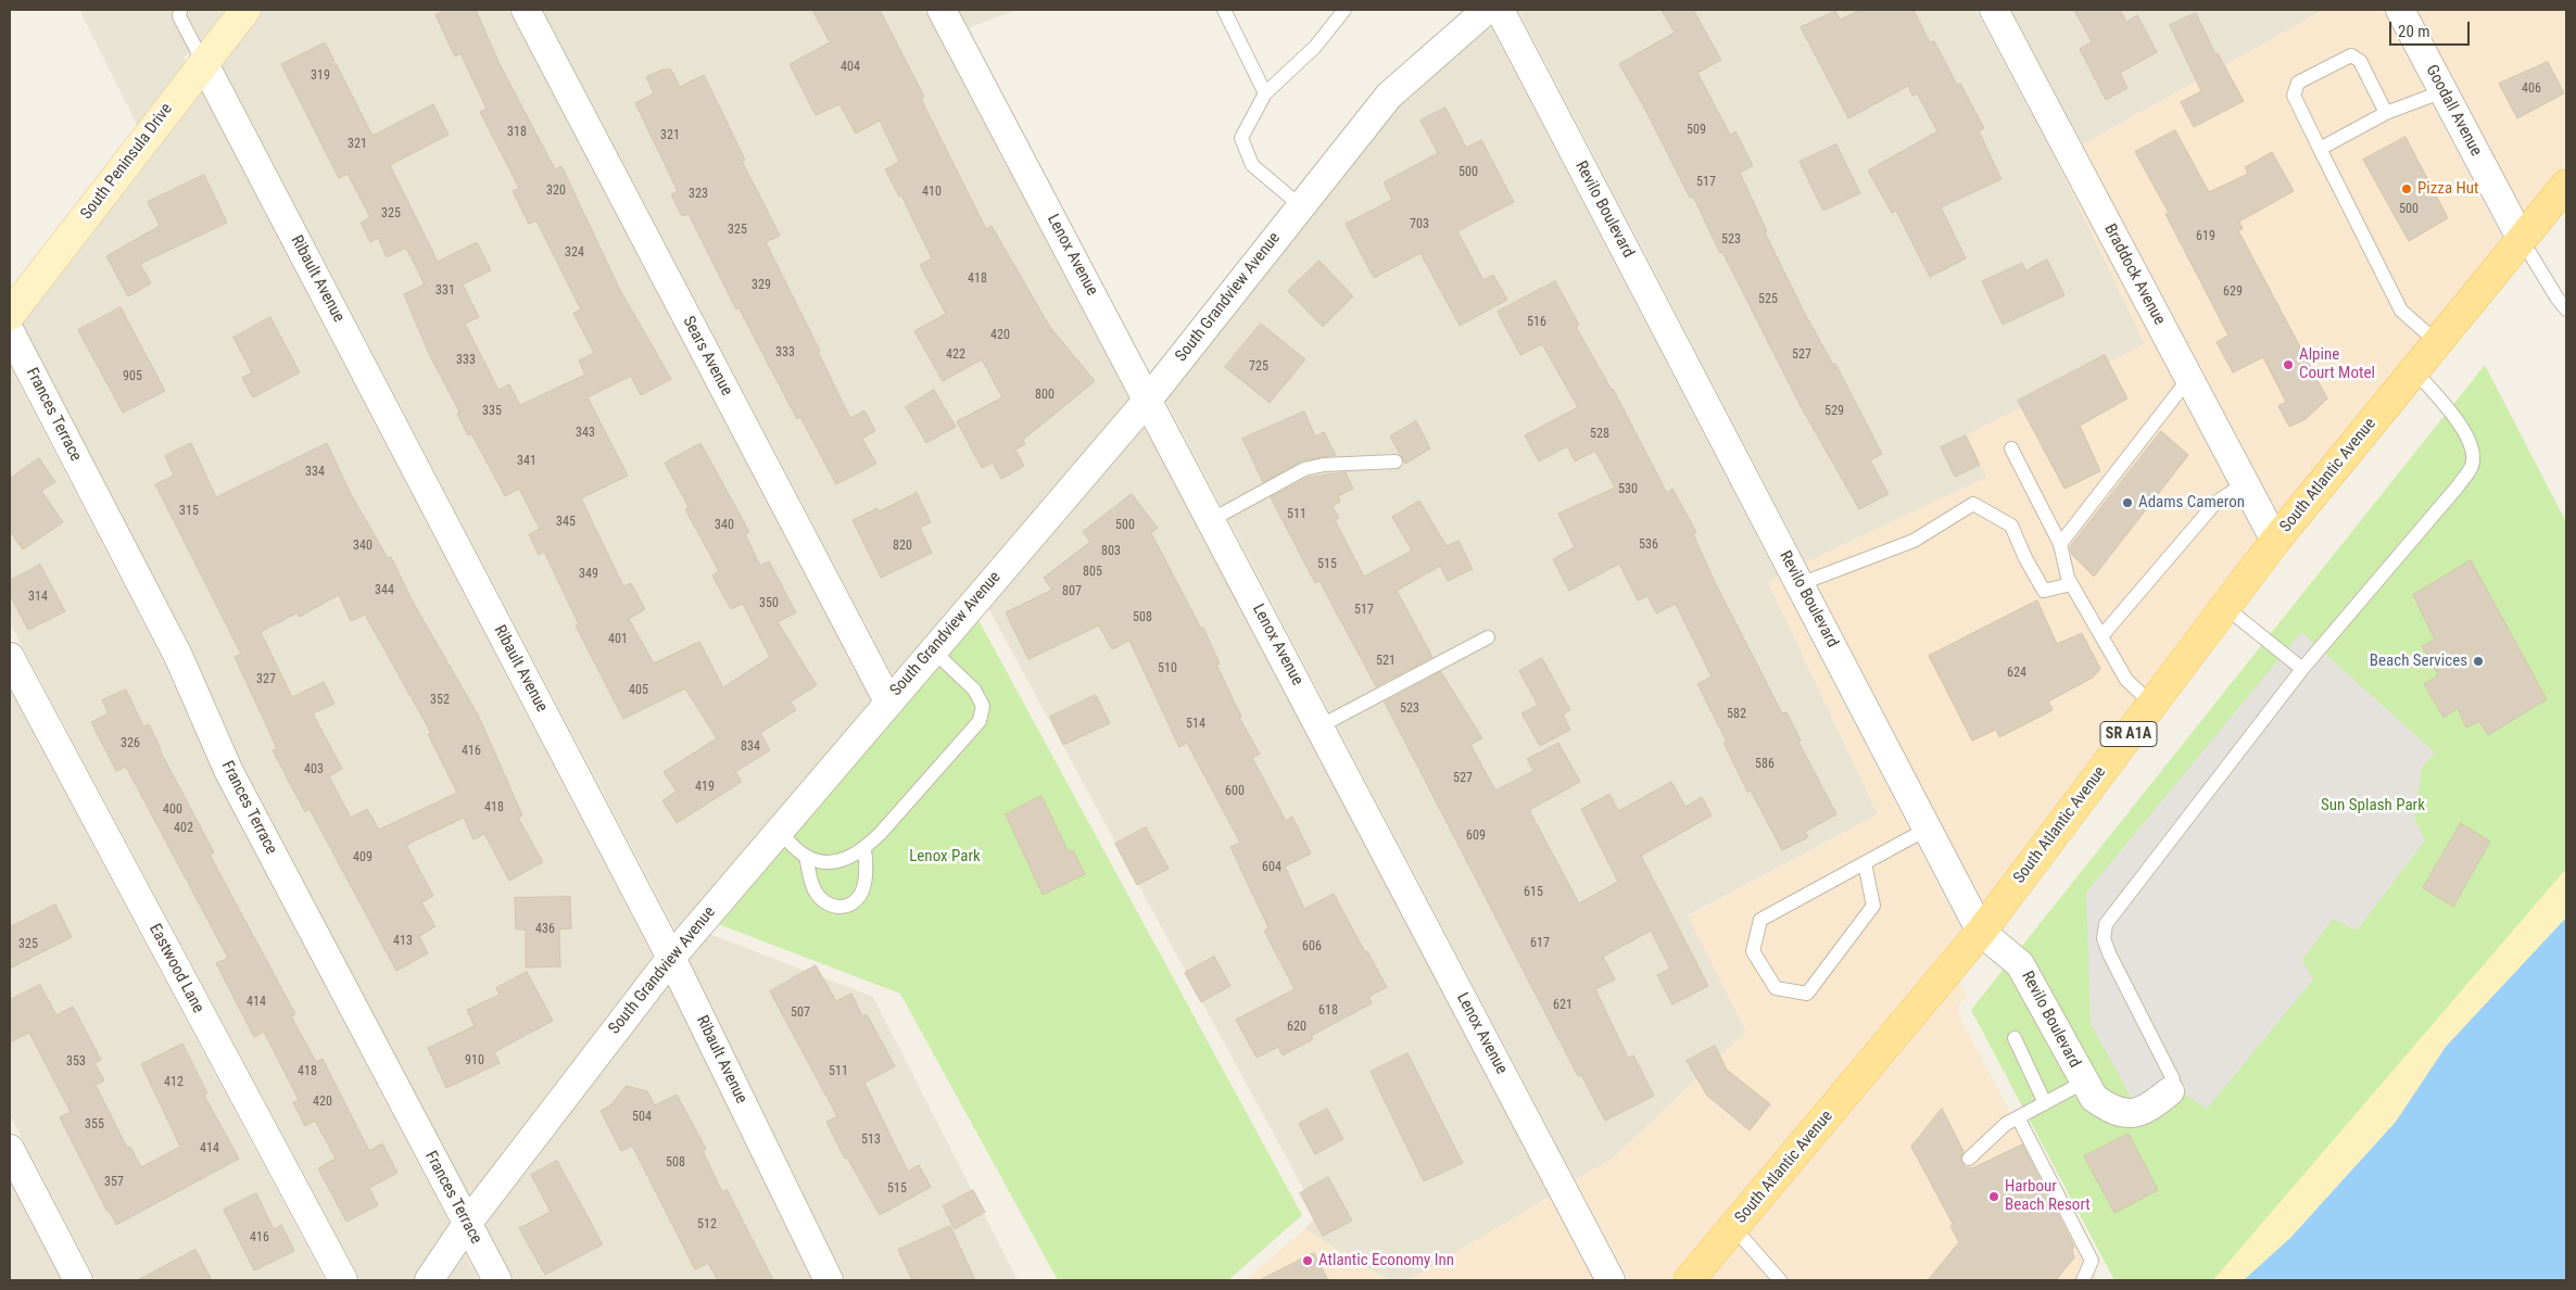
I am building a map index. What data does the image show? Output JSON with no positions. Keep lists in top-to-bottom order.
{
  "streets": {
    "main road": ["South Peninsula Drive", "South Atlantic Avenue", "SR A1A"],
    "street": [
      "Goodall Avenue",
      "Revilo Boulevard",
      "Lenox Avenue",
      "Braddock Avenue",
      "Ribault Avenue",
      "South Grandview Avenue",
      "Sears Avenue",
      "Frances Terrace",
      "Eastwood Lane"
    ]
  },
  "crossings": [
    ["Goodall Avenue", "South Atlantic Avenue"],
    ["South Peninsula Drive", "Ribault Avenue"],
    ["Revilo Boulevard", "South Atlantic Avenue"],
    ["Lenox Avenue", "South Grandview Avenue"],
    ["Braddock Avenue", "South Atlantic Avenue"],
    ["Ribault Avenue", "South Grandview Avenue"],
    ["South Grandview Avenue", "Sears Avenue"],
    ["South Grandview Avenue", "Frances Terrace"]
  ],
  "parks": ["Sun Splash Park", "Lenox Park"],
  "places": [
    "Pizza Hut",
    "Alpine Court Motel",
    "Adams Cameron",
    "Beach Services",
    "Harbour Beach Resort",
    "Atlantic Economy Inn"
  ],
  "house_numbers": [
    "404",
    "319",
    "406",
    "509",
    "318",
    "321",
    "321",
    "500",
    "517",
    "320",
    "410",
    "323",
    "500",
    "325",
    "703",
    "325",
    "619",
    "523",
    "324",
    "418",
    "329",
    "331",
    "629",
    "525",
    "516",
    "420",
    "333",
    "422",
    "527",
    "333",
    "725",
    "905",
    "800",
    "335",
    "529",
    "343",
    "528",
    "341",
    "334",
    "530",
    "315",
    "511",
    "345",
    "340",
    "500",
    "536",
    "340",
    "820",
    "803",
    "515",
    "805",
    "349",
    "344",
    "807",
    "314",
    "350",
    "517",
    "508",
    "401",
    "521",
    "510",
    "624",
    "327",
    "405",
    "352",
    "523",
    "582",
    "514",
    "326",
    "834",
    "416",
    "586",
    "403",
    "527",
    "419",
    "600",
    "418",
    "400",
    "402",
    "609",
    "409",
    "604",
    "615",
    "436",
    "413",
    "617",
    "325",
    "606",
    "414",
    "621",
    "618",
    "507",
    "620",
    "910",
    "353",
    "418",
    "511",
    "412",
    "420",
    "504",
    "355",
    "513",
    "414",
    "508",
    "357",
    "515",
    "512",
    "416"
  ],
  "scale_bar": "20 m"
}
